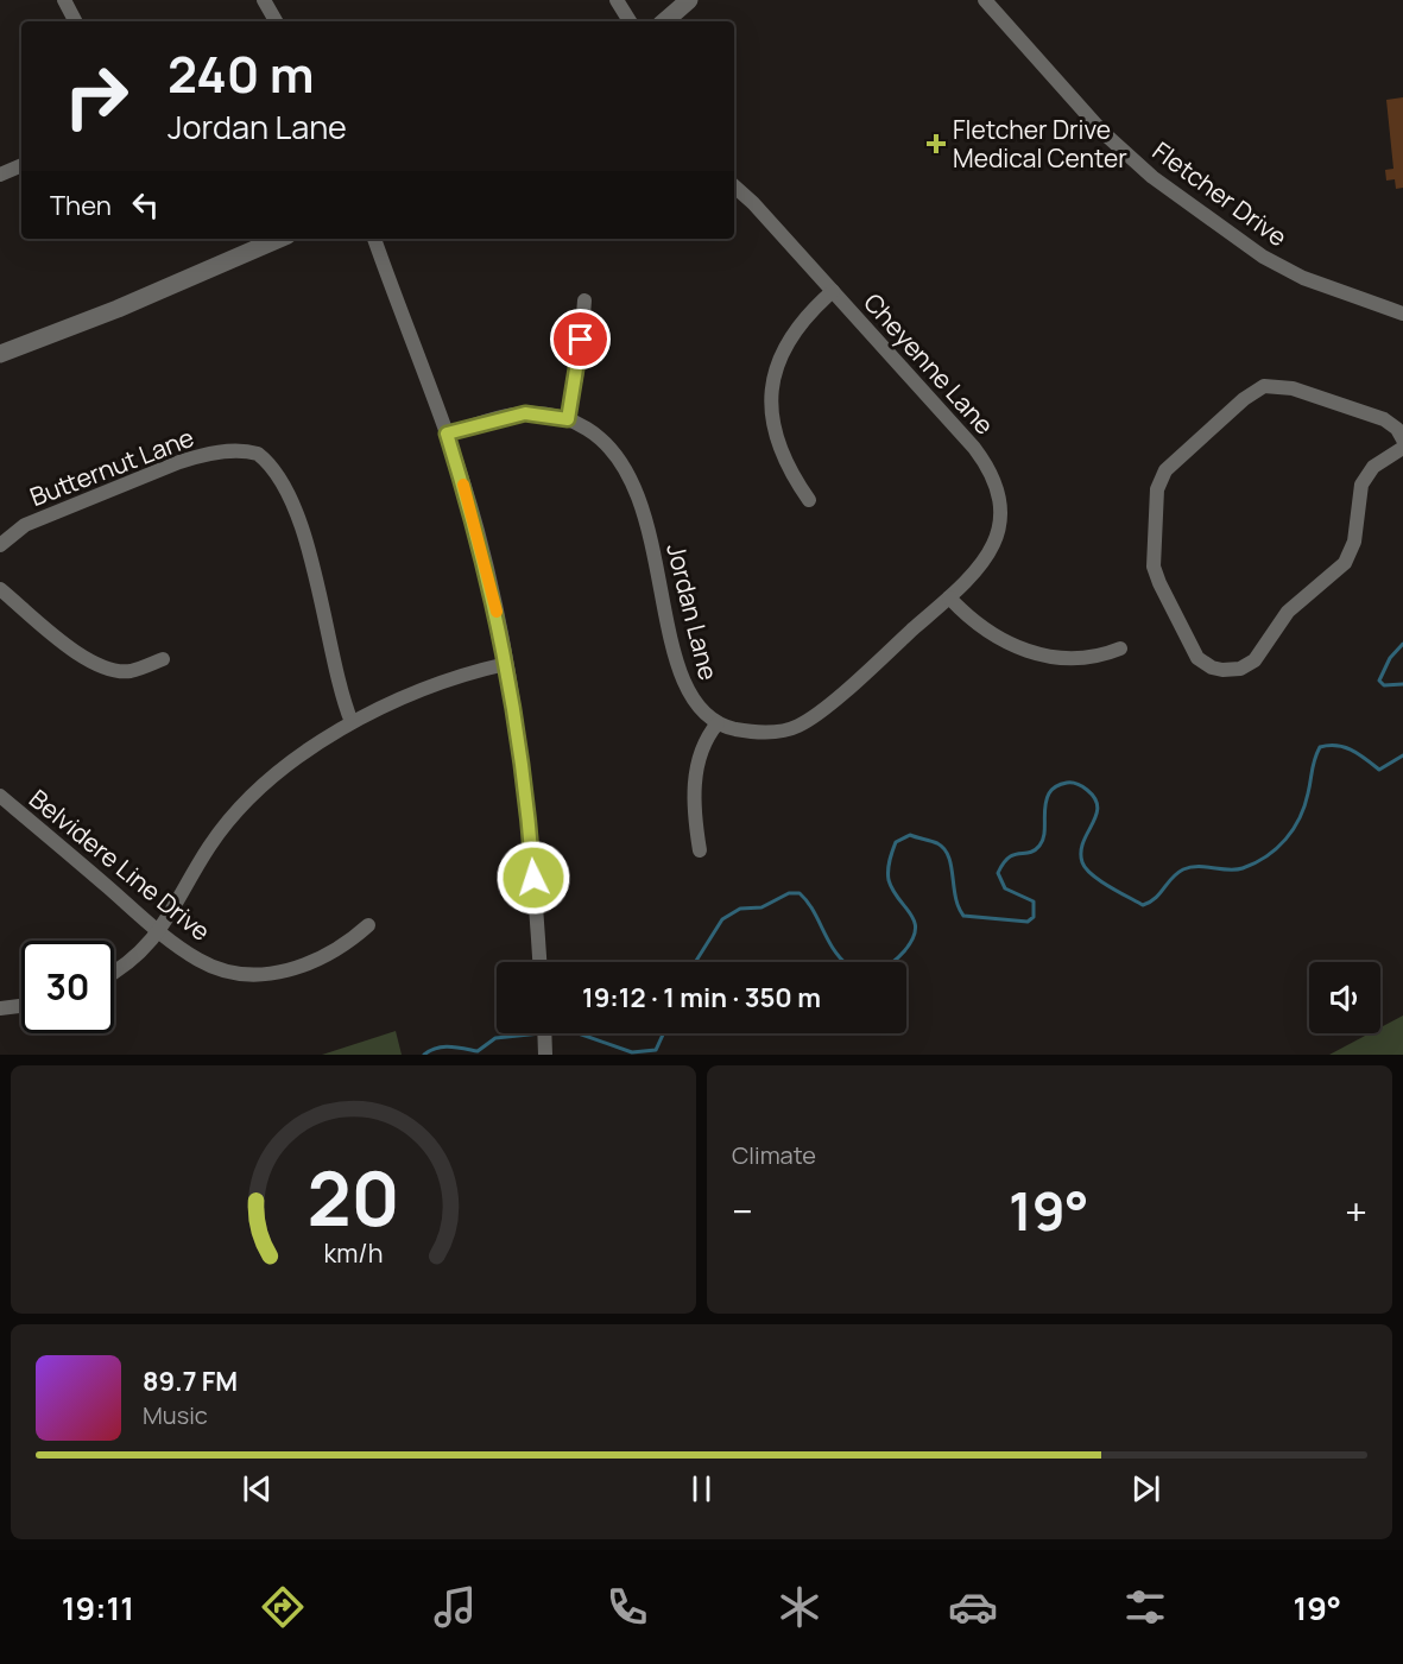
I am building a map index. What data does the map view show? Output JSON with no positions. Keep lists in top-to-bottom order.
{
  "streets": {
    "street": [
      "Fletcher Drive",
      "Cheyenne Lane",
      "Butternut Lane",
      "Jordan Lane",
      "Belvidere Line Drive"
    ]
  },
  "places": {
    "health": ["Fletcher Drive Medical Center"]
  },
  "page": {
    "turn": ["240 m", "Jordan Lane"],
    "then": "Then",
    "limit": "30",
    "trip": "19:12 · 1 min · 350 m",
    "tile": "Climate",
    "heat": ["−", "19°", "+"],
    "song": ["89.7 FM", "Music"],
    "tabs": ["19:11", "19°"],
    "gauge": ["20", "km/h"]
  }
}
